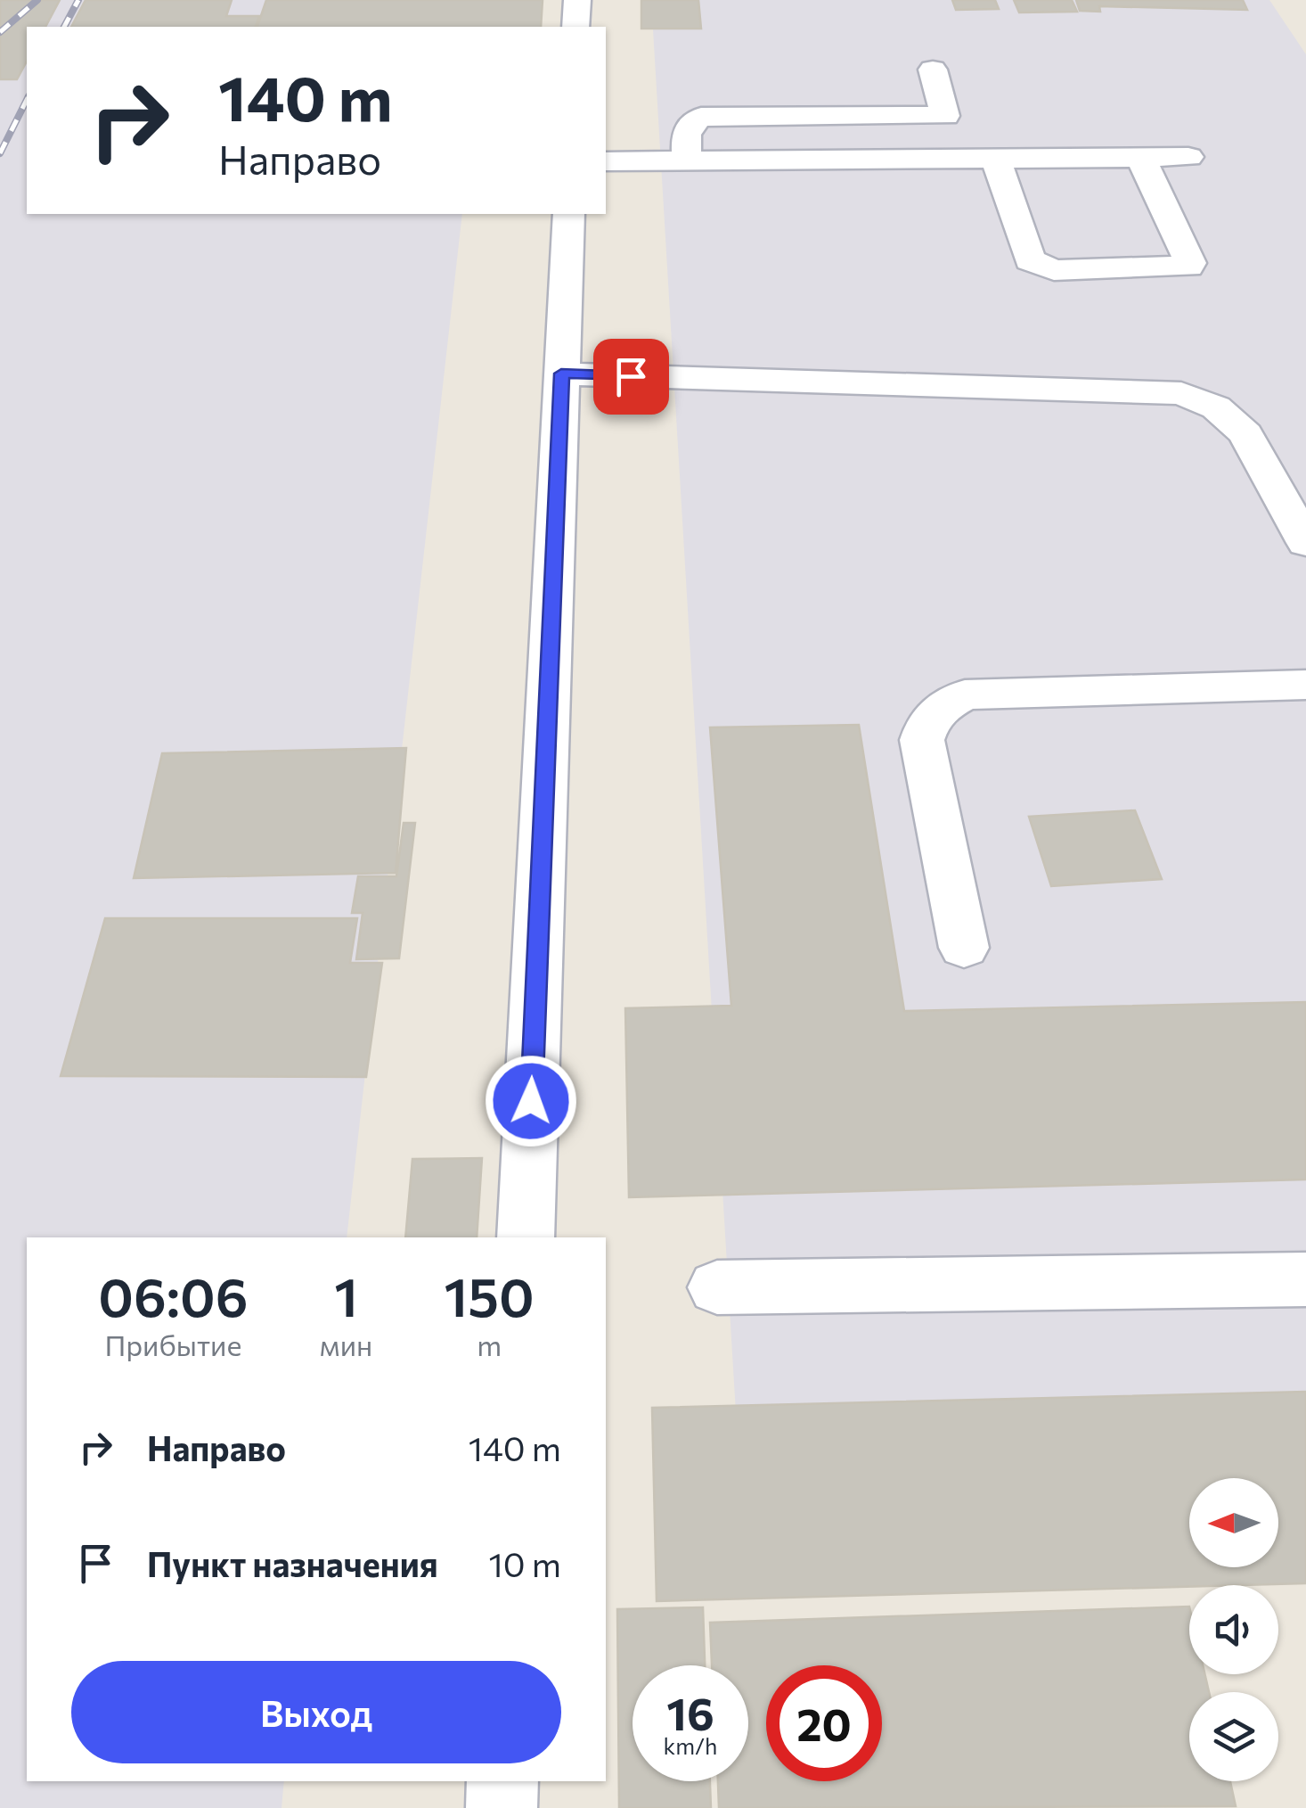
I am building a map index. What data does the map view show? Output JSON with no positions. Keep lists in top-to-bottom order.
{
  "north": "left",
  "page": {
    "turn": ["140 m", "Направо"],
    "eta": [
      "06:06",
      "Прибытие",
      "1",
      "мин",
      "150",
      "m"
    ],
    "list": [
      {
        "name": "Направо",
        "value": "140 m"
      },
      {
        "name": "Пункт назначения",
        "value": "10 m"
      }
    ],
    "buttons": "Выход",
    "speed": "16 km/h",
    "limit": "20"
  }
}
